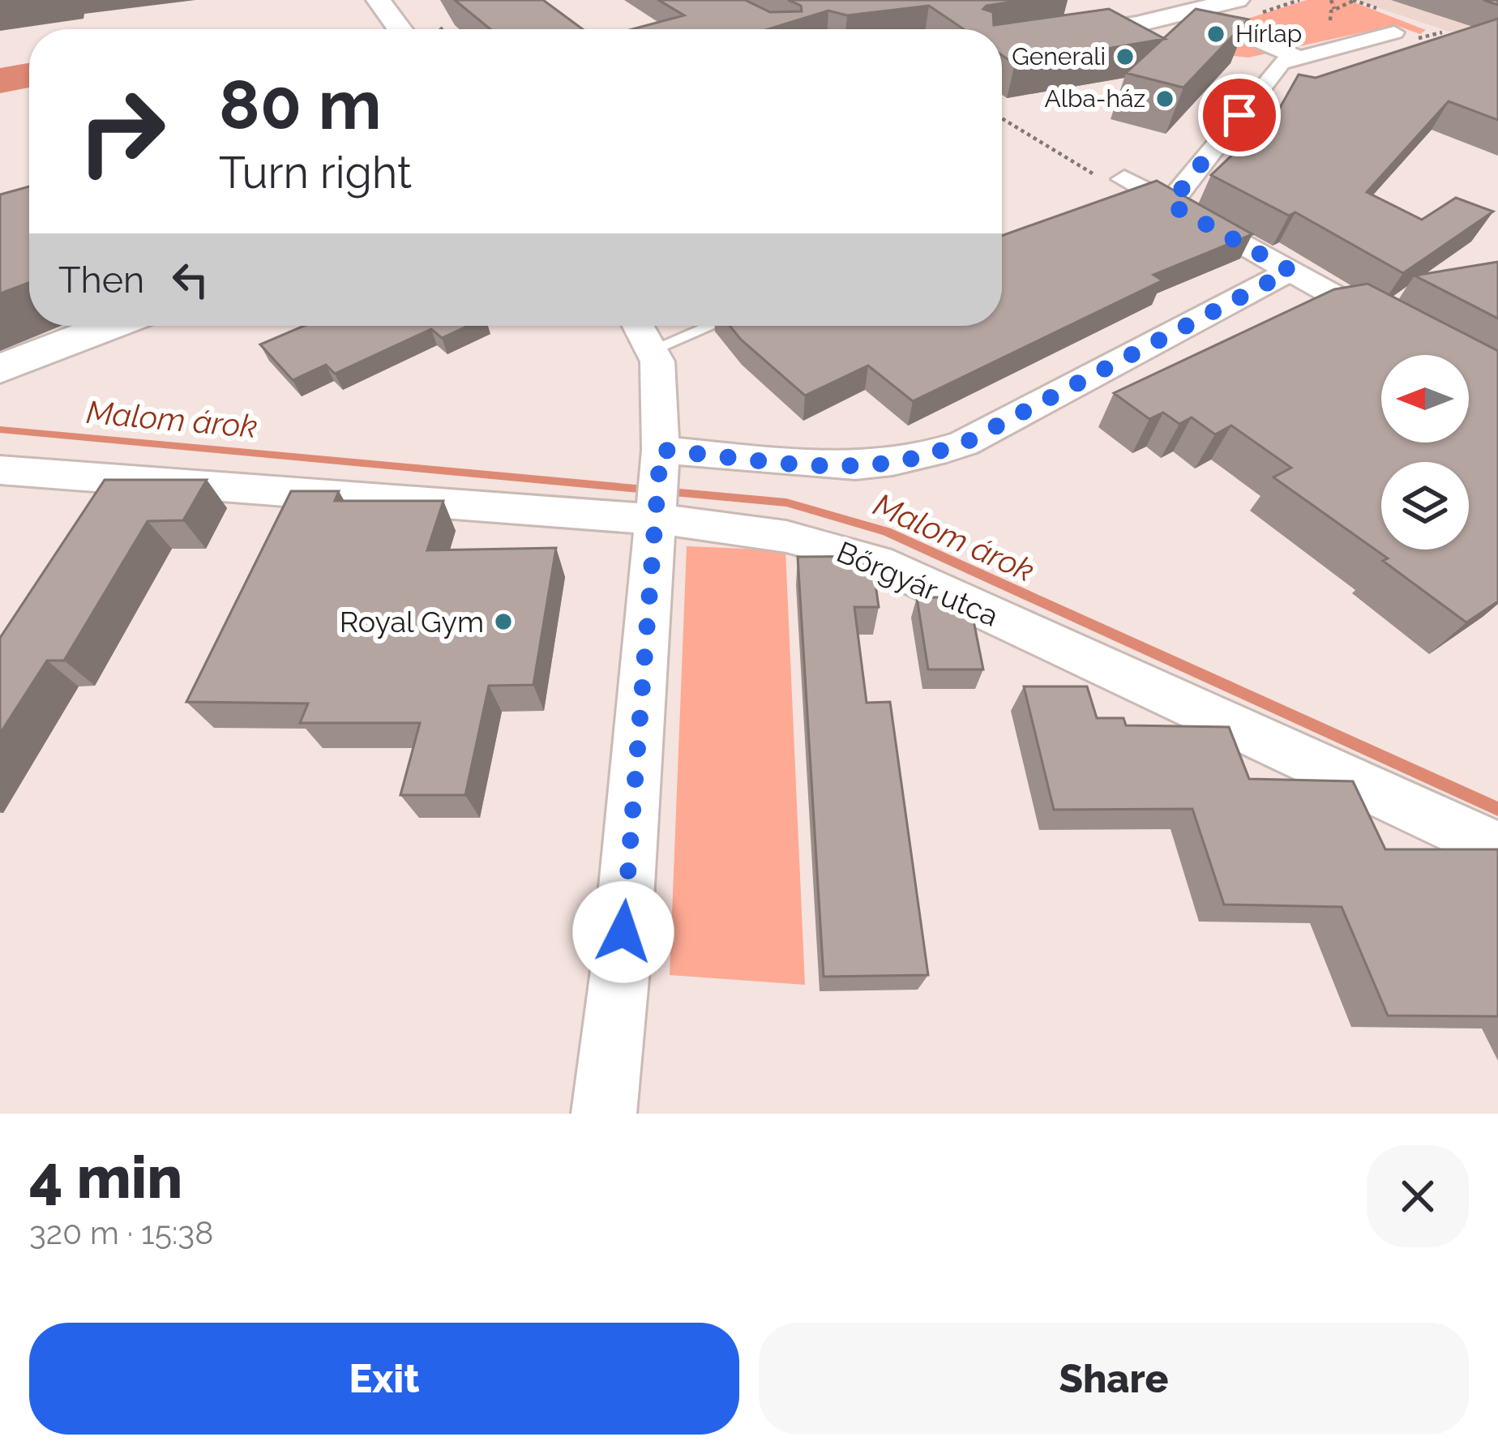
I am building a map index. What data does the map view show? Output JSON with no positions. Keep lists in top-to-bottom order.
{
  "streets": {
    "street": ["Bőrgyár utca"]
  },
  "water": ["Malom árok"],
  "places": [
    "Hírlap",
    "Generali",
    "Alba-ház",
    "Royal Gym"
  ],
  "north": "left",
  "page": {
    "turn": ["80 m", "Turn right"],
    "then": "Then",
    "heading": ["4 min", "320 m · 15:38"],
    "buttons": ["Exit", "Share"]
  }
}
